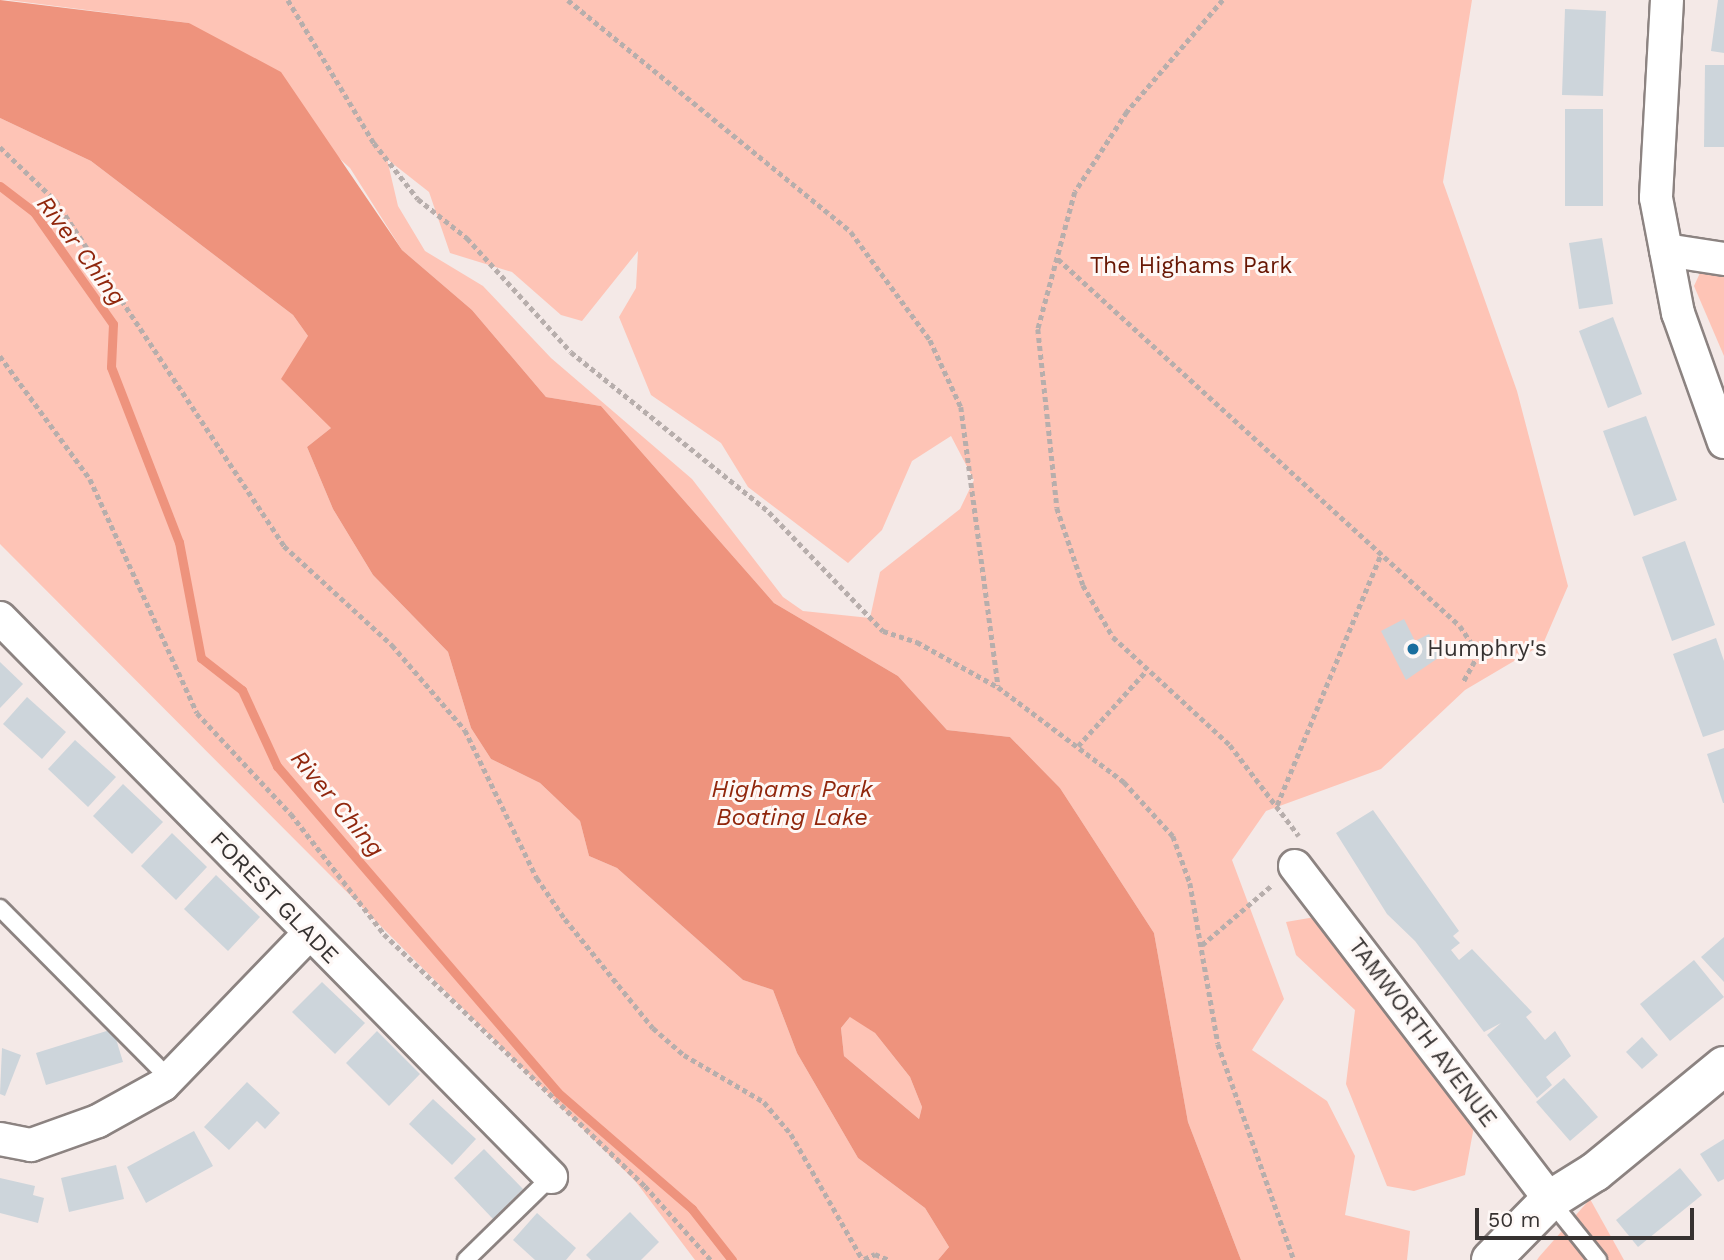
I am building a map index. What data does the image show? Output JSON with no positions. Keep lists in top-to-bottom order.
{
  "streets": {
    "street": ["FOREST GLADE", "TAMWORTH AVENUE"]
  },
  "water": ["River Ching", "Highams Park Boating Lake"],
  "parks": ["The Highams Park"],
  "places": ["Humphry's"],
  "scale_bar": "50 m"
}
